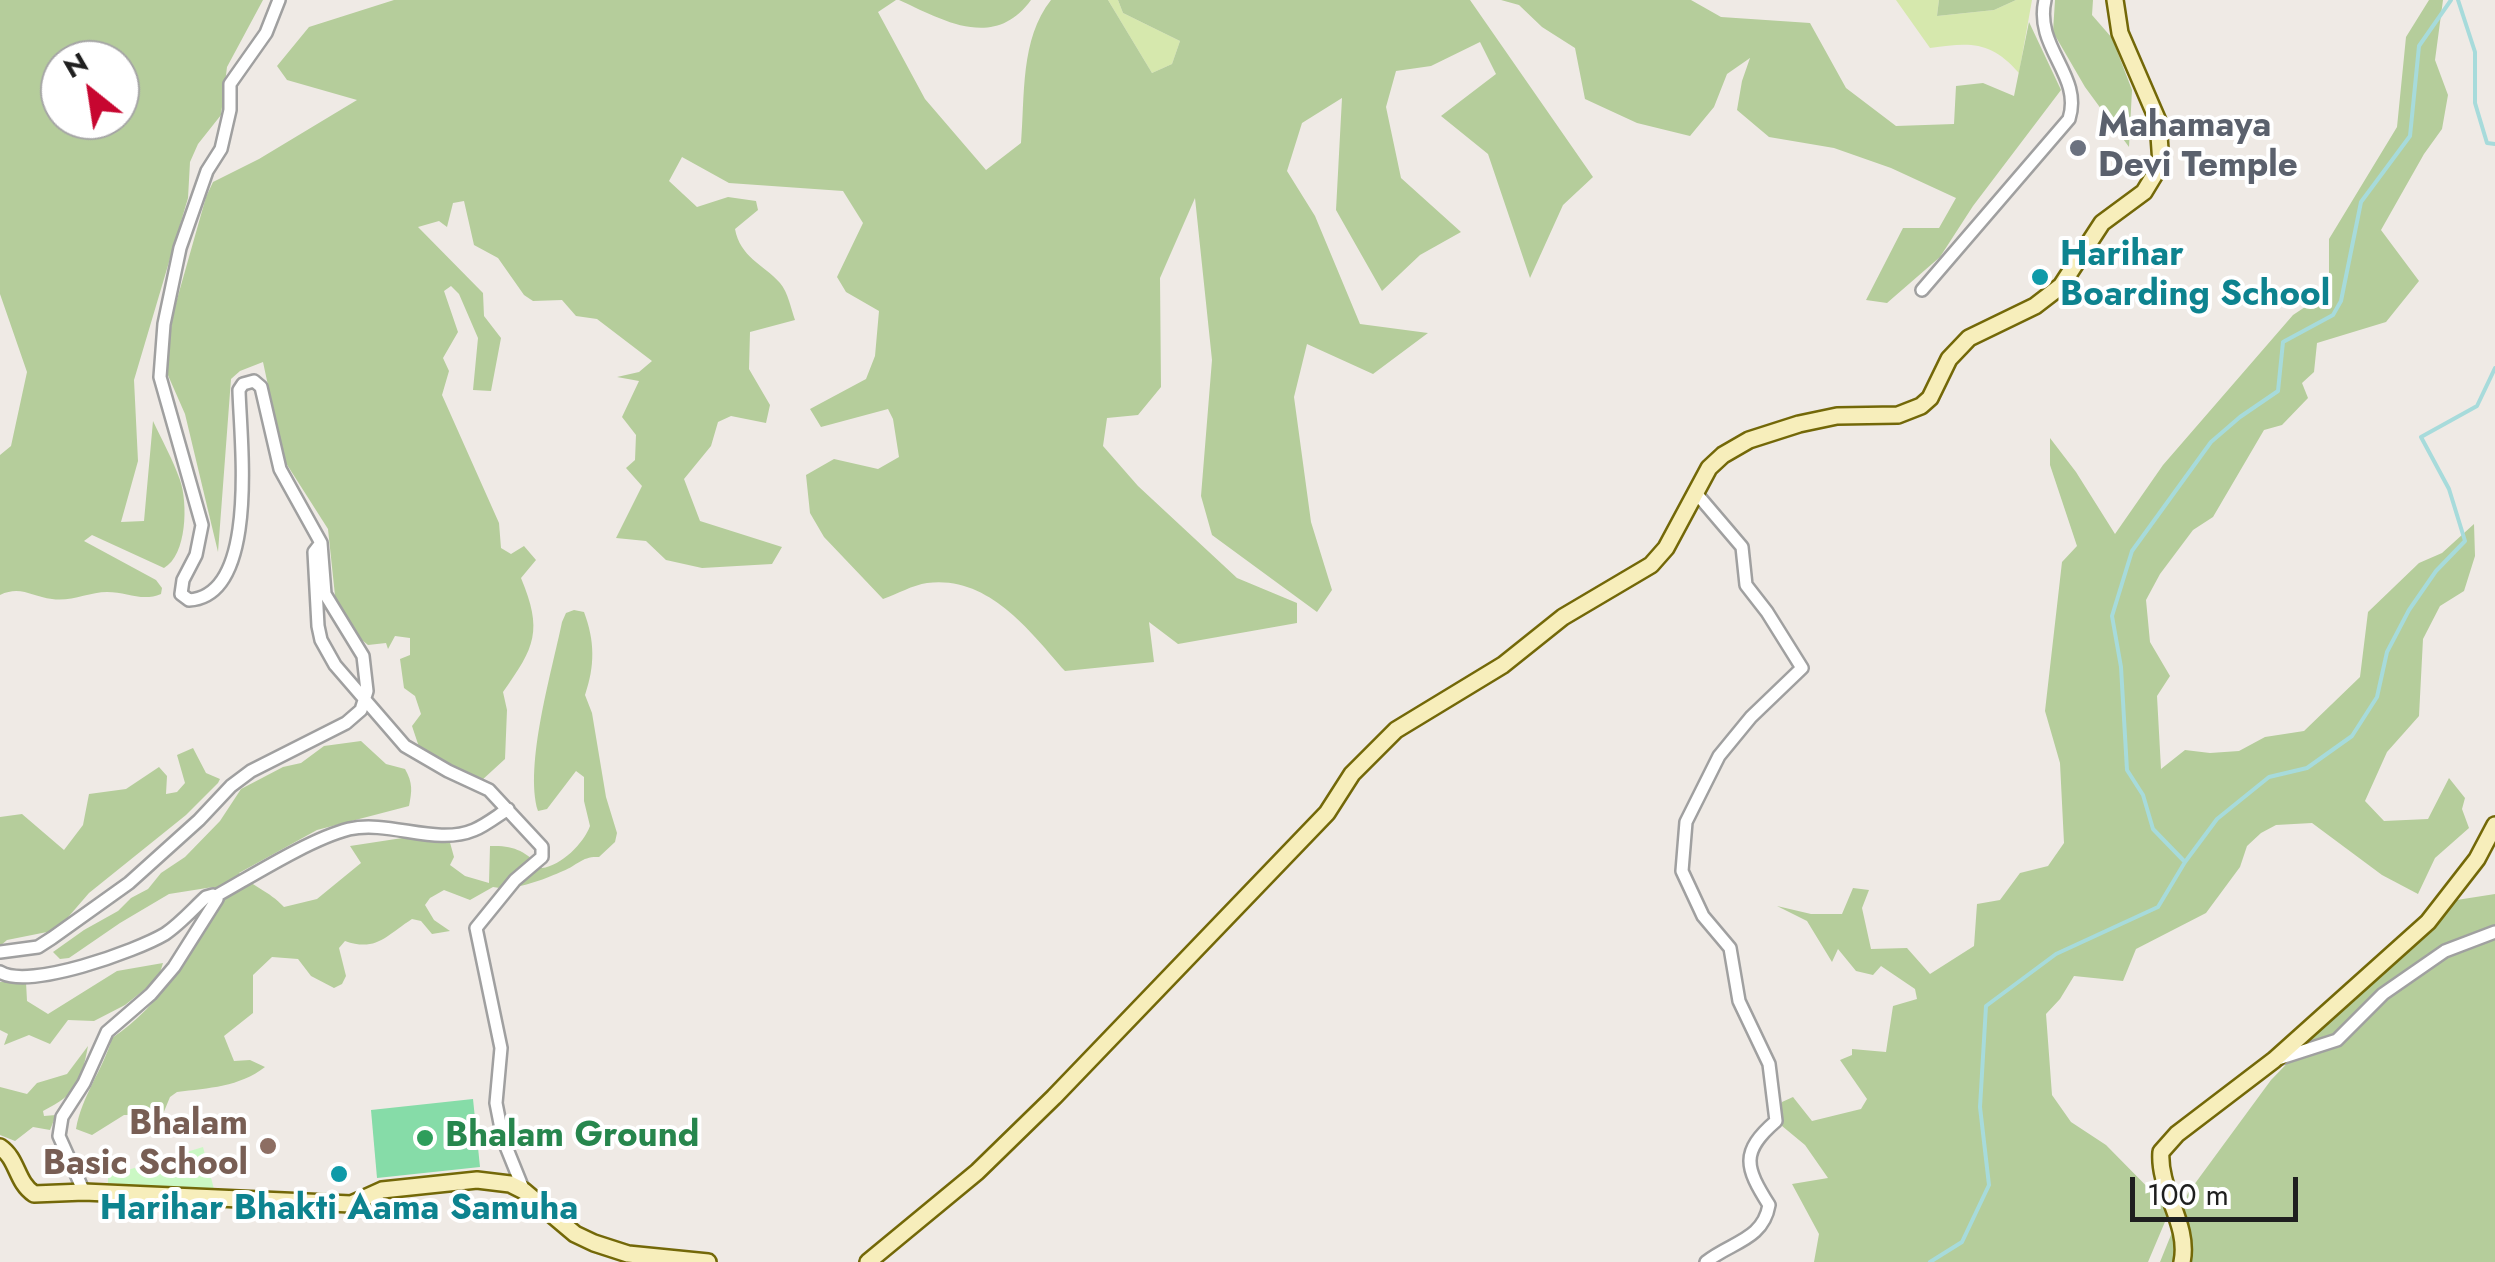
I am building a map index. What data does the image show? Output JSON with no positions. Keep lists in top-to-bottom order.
{
  "places": [
    "Mahamaya Devi Temple",
    "Harihar Boarding School",
    "Bhalam Ground",
    "Bhalam Basic School",
    "Harihar Bhakti Aama Samuha"
  ],
  "scale_bar": "100 m",
  "north": "top left"
}
